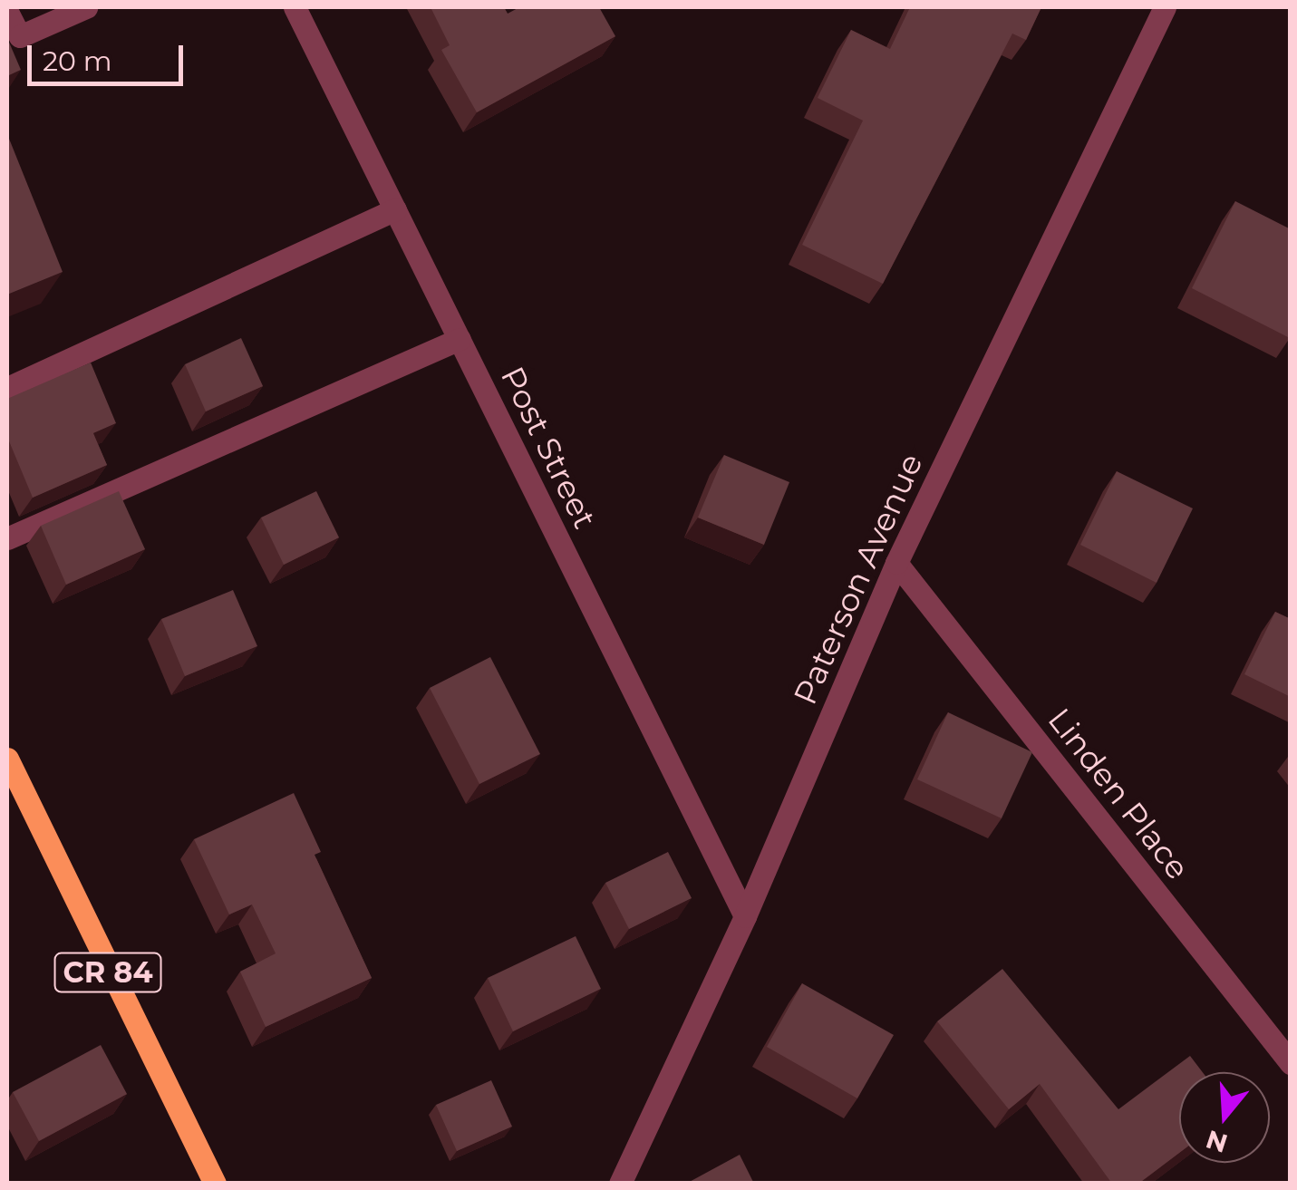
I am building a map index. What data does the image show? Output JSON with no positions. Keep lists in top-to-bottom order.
{
  "streets": {
    "main road": ["CR 84"],
    "street": ["Post Street", "Paterson Avenue", "Linden Place"]
  },
  "crossings": [
    ["Post Street", "Paterson Avenue"],
    ["Paterson Avenue", "Linden Place"]
  ],
  "scale_bar": "20 m",
  "north": "bottom"
}
